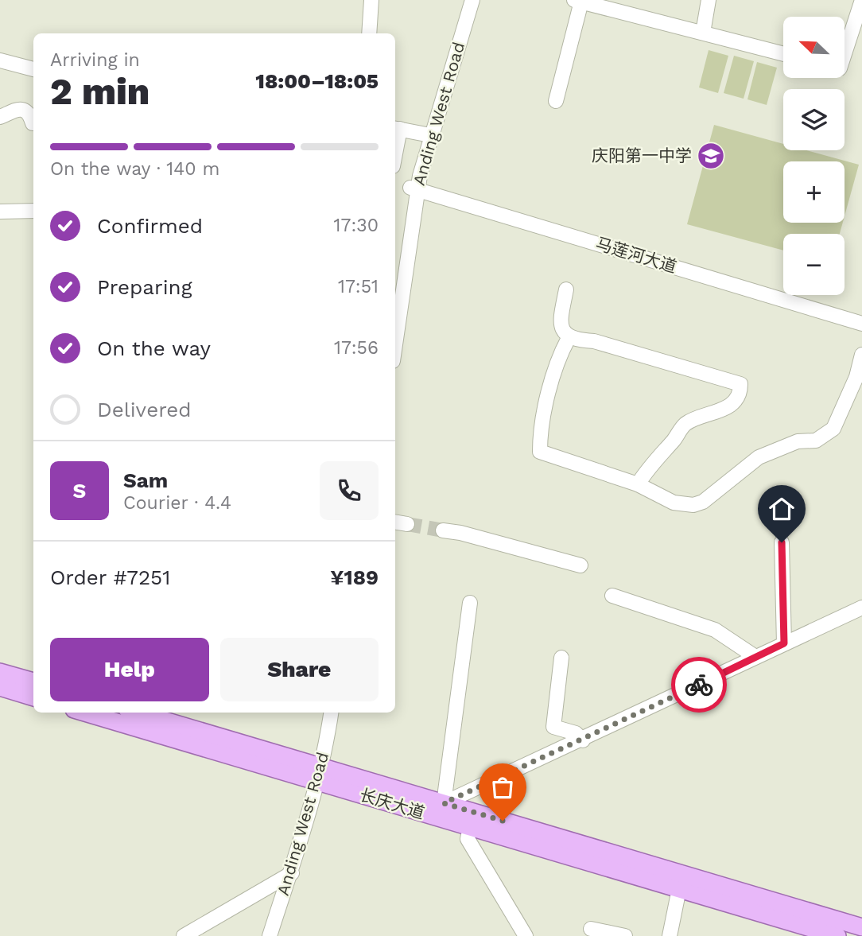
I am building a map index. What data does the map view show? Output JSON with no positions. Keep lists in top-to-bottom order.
{
  "streets": {
    "main road": ["长庆大道"],
    "street": ["Anding West Road", "马莲河大道"]
  },
  "crossings": [
    ["Anding West Road", "马莲河大道"],
    ["Anding West Road", "长庆大道"]
  ],
  "places": {
    "school or university": ["庆阳第一中学"]
  },
  "north": "top left",
  "page": {
    "map_buttons": ["+", "−"],
    "heading": ["2 min", "Arriving in", "18:00–18:05"],
    "panel": [
      "Sam",
      "Courier · 4.4",
      "Order #7251",
      "¥189"
    ],
    "bar": "On the way · 140 m",
    "list": [
      ["Confirmed", "17:30"],
      ["Preparing", "17:51"],
      ["On the way", "17:56"],
      "Delivered"
    ],
    "round": "S",
    "buttons": ["Help", "Share"]
  }
}
